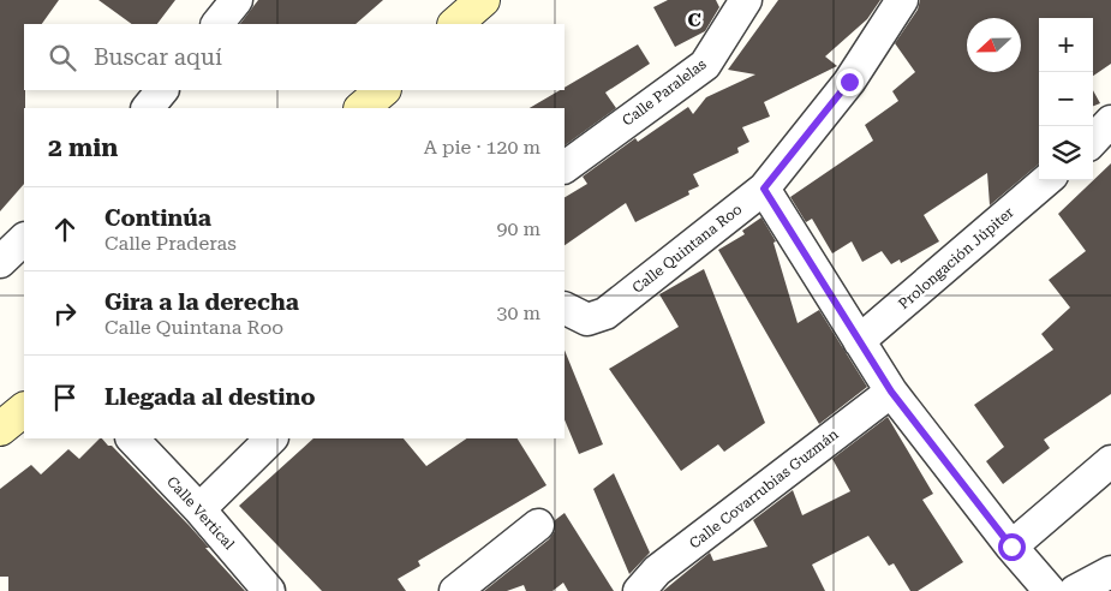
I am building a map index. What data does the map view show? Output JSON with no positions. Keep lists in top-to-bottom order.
{
  "streets": {
    "street": [
      "Calle Paralelas",
      "Calle Quintana Roo",
      "Prolongación Júpiter",
      "Calle Covarrubias Guzmán",
      "Calle Vertical"
    ]
  },
  "north": "left",
  "page": {
    "map_buttons": ["+", "−"],
    "search": "Buscar aquí",
    "heading": ["2 min", "A pie · 120 m"],
    "list": [
      ["Continúa", "Calle Praderas", "90 m"],
      ["Gira a la derecha", "Calle Quintana Roo", "30 m"],
      "Llegada al destino"
    ]
  },
  "grid": {
    "columns": ["C"]
  }
}
